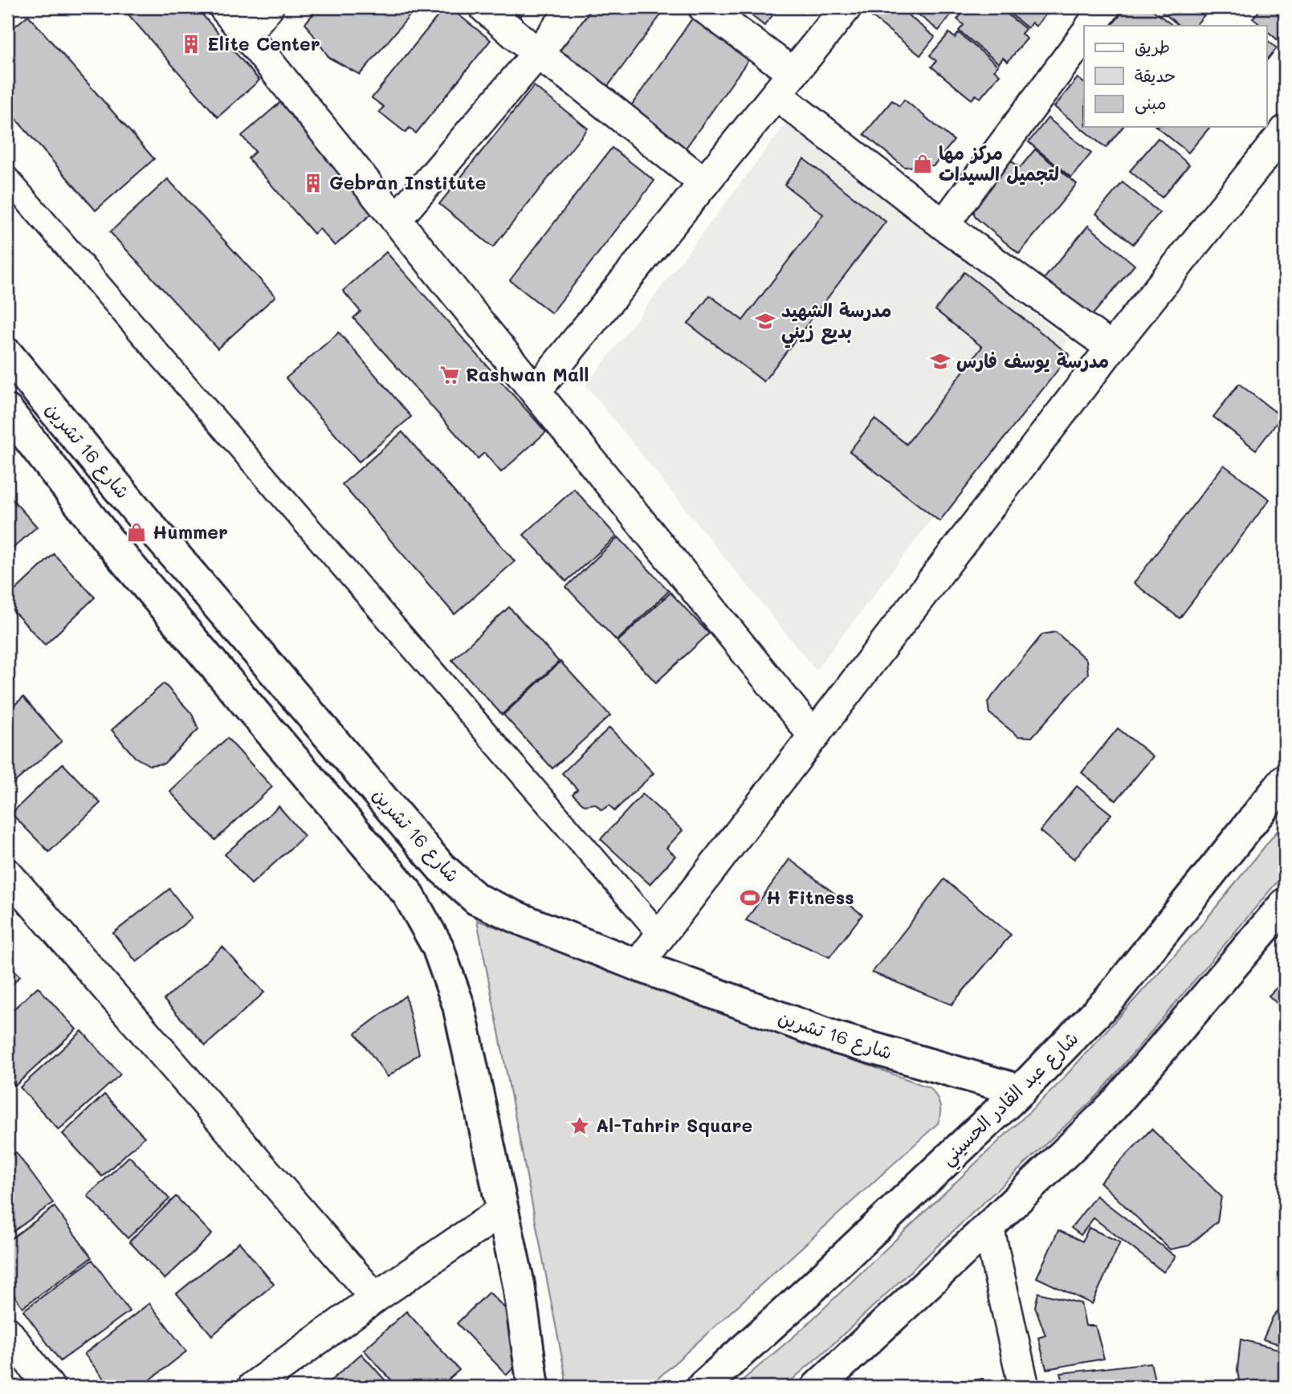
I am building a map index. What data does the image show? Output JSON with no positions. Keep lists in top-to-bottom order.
{
  "streets": {
    "street": ["شارع 16 تشرين", "شارع عبد القادر الحسيني"]
  },
  "crossings": [
    ["شارع 16 تشرين", "شارع عبد القادر الحسيني"]
  ],
  "places": {
    "building": ["Elite Center", "Gebran Institute"],
    "shop": ["مركز مها لتجميل السيدات", "Hummer"],
    "school or university": ["مدرسة الشهيد بديع زيني", "مدرسة يوسف فارس"],
    "supermarket": ["Rashwan Mall"],
    "sports": ["H Fitness"],
    "place": ["Al-Tahrir Square"]
  },
  "legend": ["طريق", "حديقة", "مبنى"]
}
